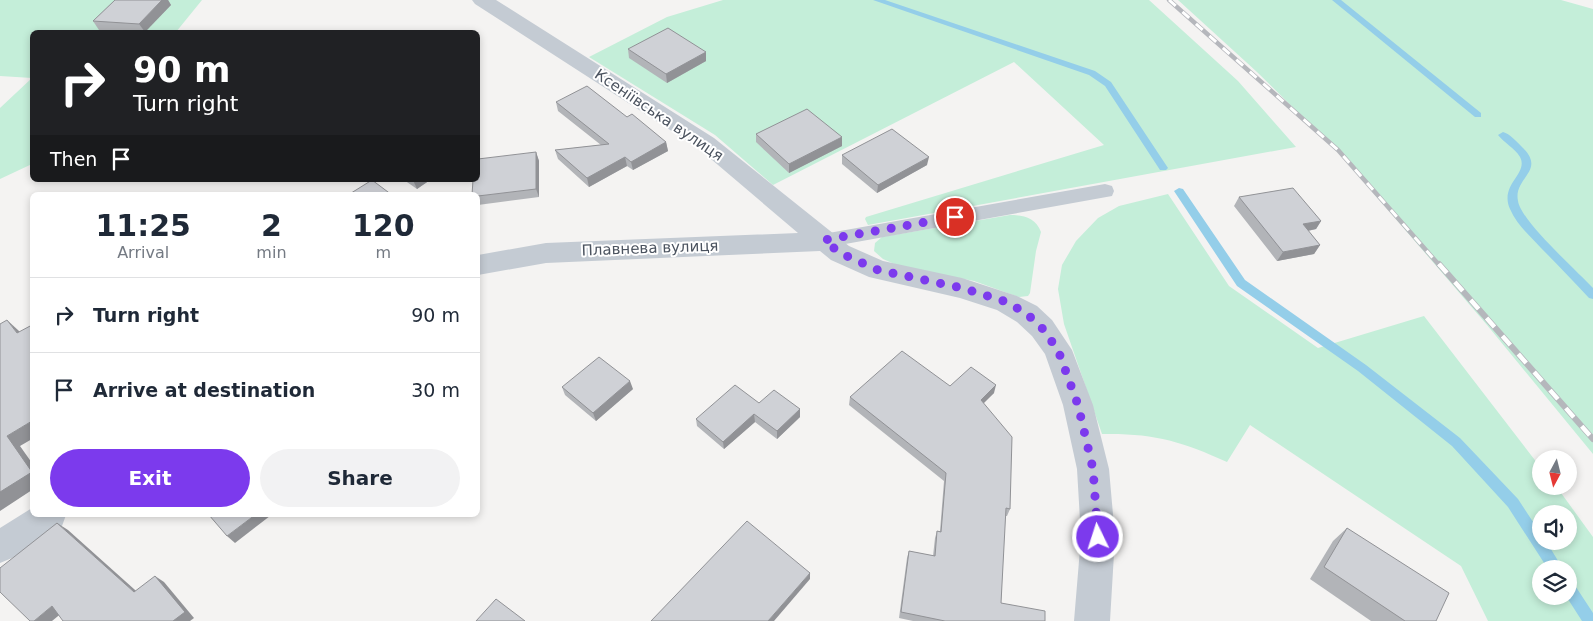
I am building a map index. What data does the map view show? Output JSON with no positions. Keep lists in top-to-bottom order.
{
  "streets": {
    "street": ["Ксеніївська вулиця", "Плавнева вулиця"]
  },
  "crossings": [
    ["Ксеніївська вулиця", "Плавнева вулиця"]
  ],
  "north": "bottom",
  "page": {
    "turn": ["90 m", "Turn right"],
    "then": "Then",
    "eta": [
      "11:25",
      "Arrival",
      "2",
      "min",
      "120",
      "m"
    ],
    "list": [
      {
        "name": "Turn right",
        "value": "90 m"
      },
      {
        "name": "Arrive at destination",
        "value": "30 m"
      }
    ],
    "buttons": ["Exit", "Share"]
  }
}
